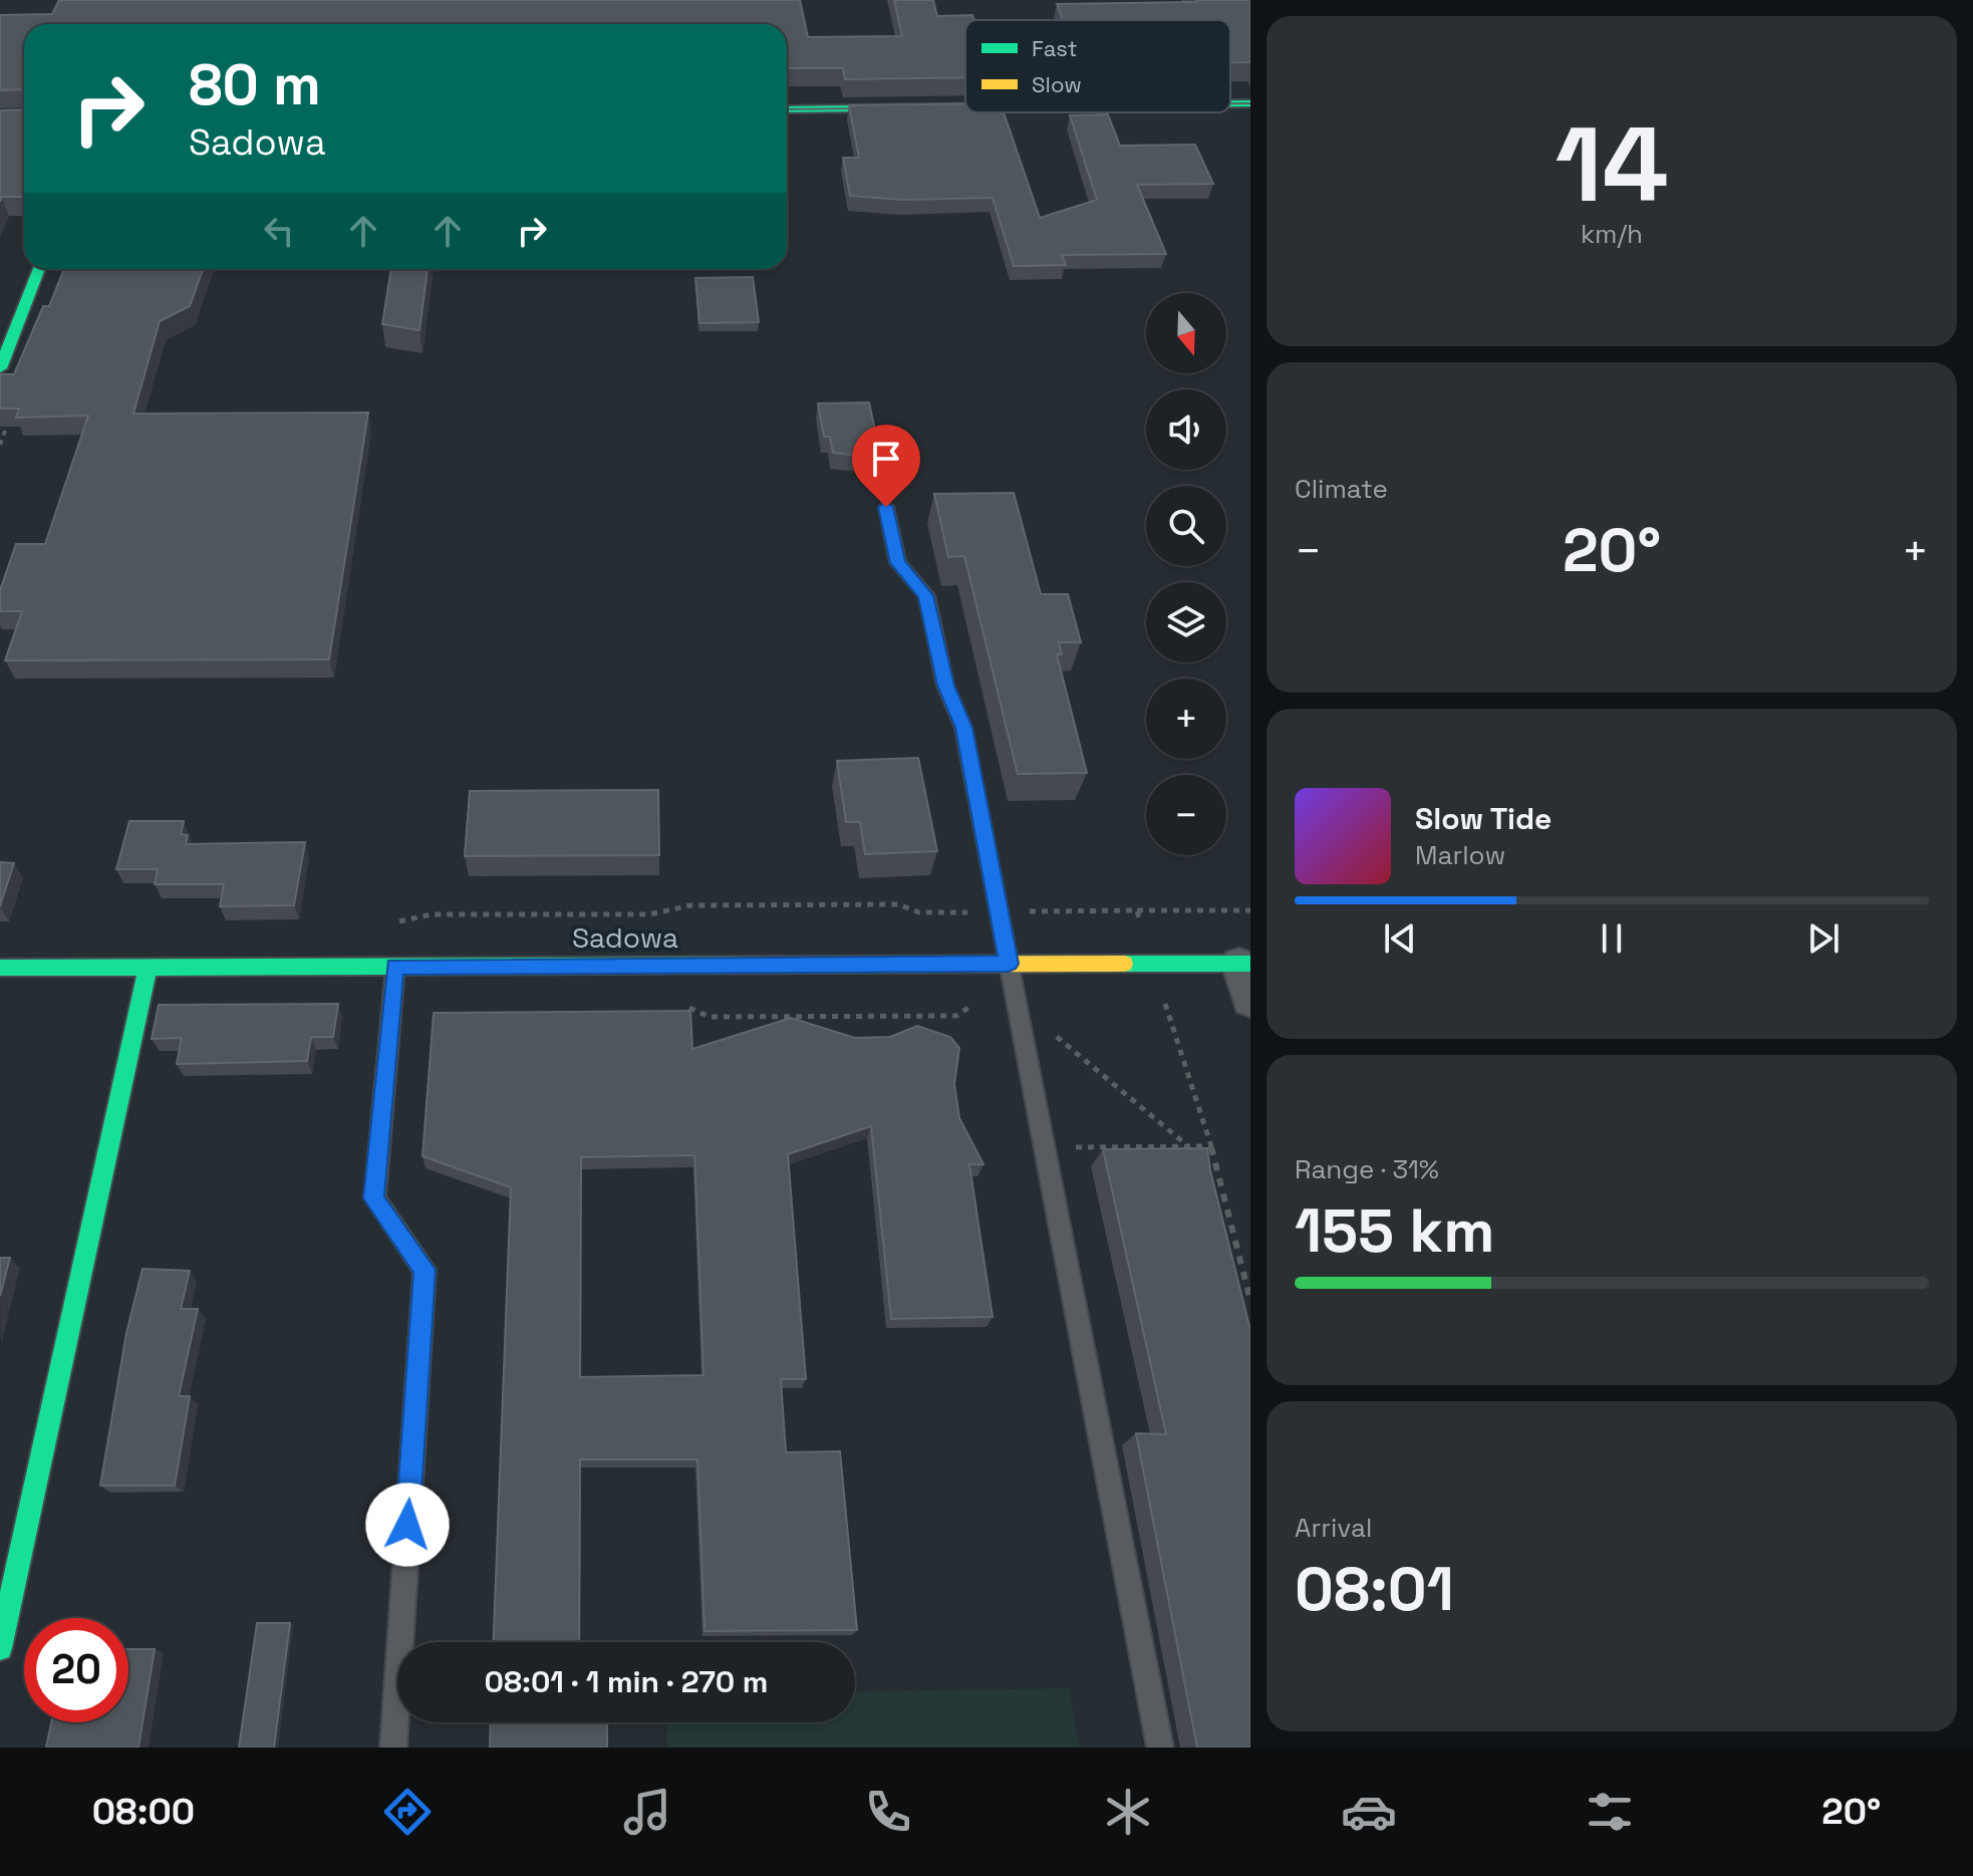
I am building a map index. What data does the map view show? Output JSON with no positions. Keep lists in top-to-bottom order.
{
  "streets": {
    "street": ["Sadowa"]
  },
  "legend": ["Fast", "Slow"],
  "north": "bottom",
  "page": {
    "tile": [
      ["14", "km/h"],
      "Climate",
      ["Range · 31%", "155 km"],
      ["Arrival", "08:01"]
    ],
    "turn": ["80 m", "Sadowa"],
    "map_buttons": ["+", "−"],
    "heat": ["−", "20°", "+"],
    "song": ["Slow Tide", "Marlow"],
    "limit": "20",
    "trip": "08:01 · 1 min · 270 m",
    "tabs": ["08:00", "20°"]
  }
}
